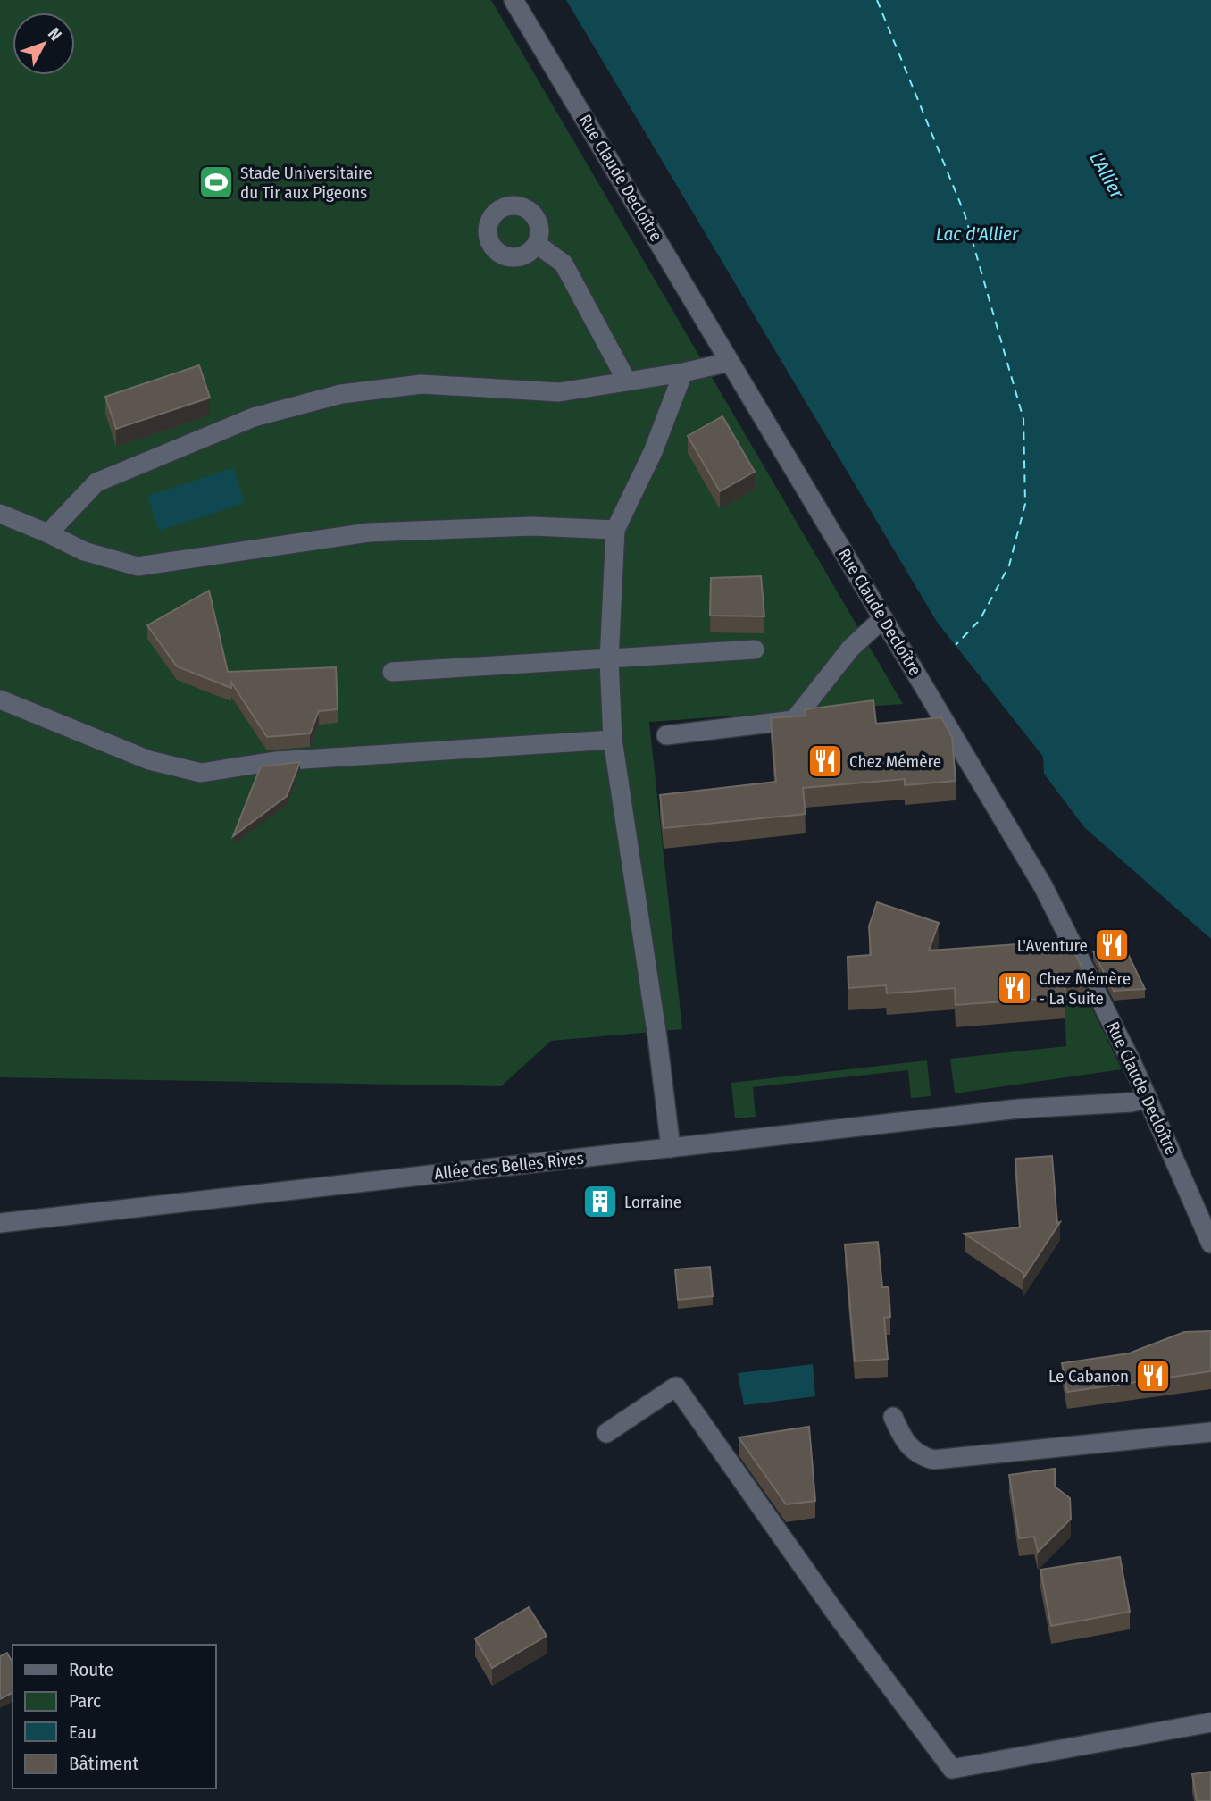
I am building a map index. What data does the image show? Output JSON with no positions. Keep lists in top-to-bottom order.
{
  "streets": {
    "street": ["Rue Claude Decloître", "Allée des Belles Rives"]
  },
  "crossings": [
    ["Rue Claude Decloître", "Allée des Belles Rives"]
  ],
  "water": ["L'Allier", "Lac d'Allier"],
  "places": {
    "sports": ["Stade Universitaire du Tir aux Pigeons"],
    "restaurant": [
      "Chez Mémère",
      "L'Aventure",
      "Chez Mémère - La Suite",
      "Le Cabanon"
    ],
    "building": ["Lorraine"]
  },
  "legend": [
    "Route",
    "Parc",
    "Eau",
    "Bâtiment"
  ],
  "north": "top right"
}
